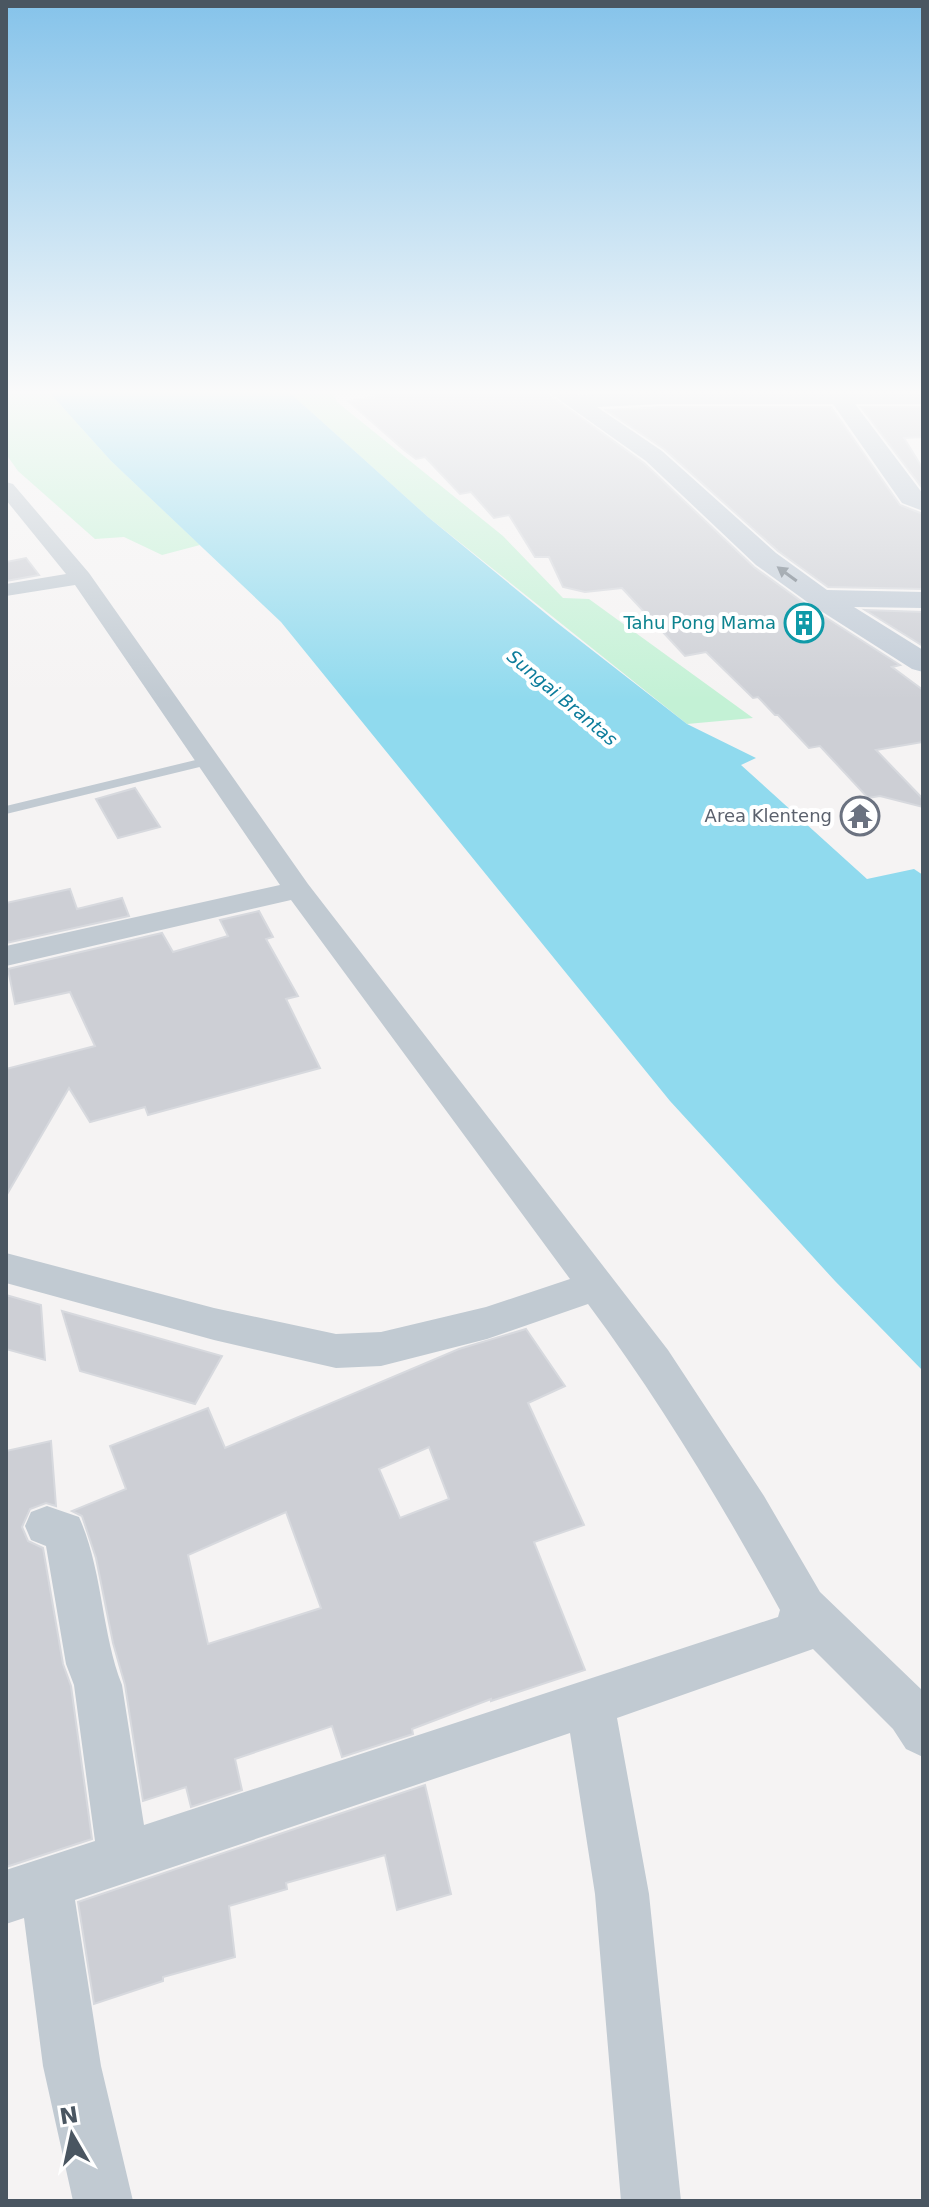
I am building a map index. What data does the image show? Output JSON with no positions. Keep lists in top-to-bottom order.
{
  "water": ["Sungai Brantas"],
  "places": {
    "building": ["Tahu Pong Mama"],
    "temple": ["Area Klenteng"]
  },
  "north": "top"
}
